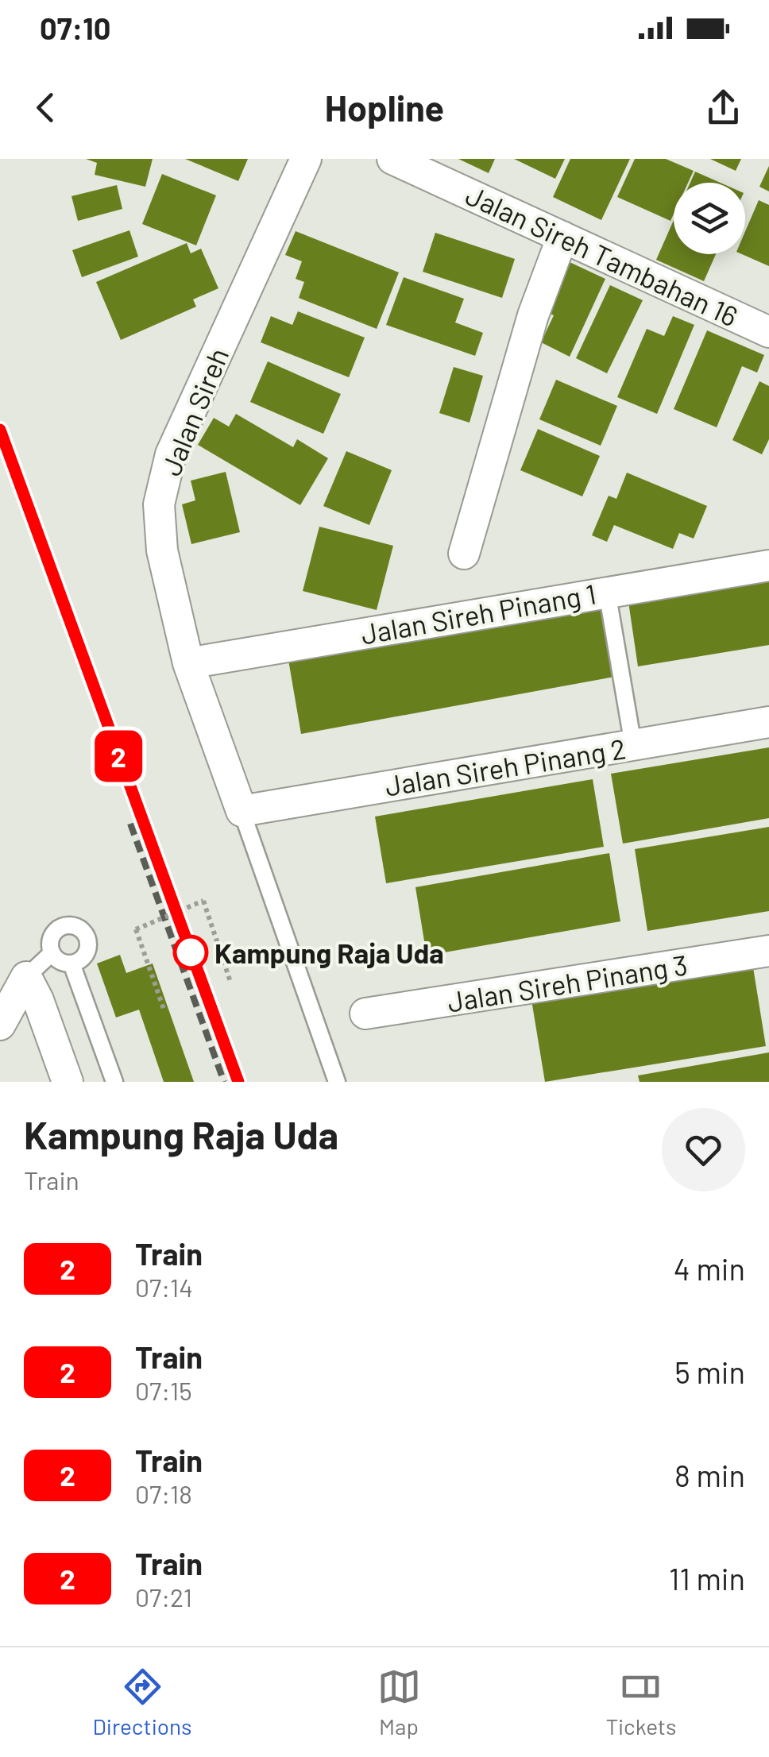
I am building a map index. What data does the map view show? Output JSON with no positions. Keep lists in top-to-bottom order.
{
  "streets": {
    "street": [
      "Jalan Sireh Tambahan 16",
      "Jalan Sireh",
      "Jalan Sireh Pinang 1",
      "Jalan Sireh Pinang 2",
      "Jalan Sireh Pinang 3"
    ]
  },
  "crossings": [
    ["Jalan Sireh", "Jalan Sireh Pinang 1"],
    ["Jalan Sireh", "Jalan Sireh Pinang 2"]
  ],
  "places": ["Kampung Raja Uda"],
  "page": {
    "status": "07:10",
    "header": "Hopline",
    "on_map": "2",
    "heading": ["Kampung Raja Uda", "Train"],
    "list": [
      {
        "mark": "2",
        "name": "Train",
        "note": "07:14",
        "value": "4 min"
      },
      {
        "mark": "2",
        "name": "Train",
        "note": "07:15",
        "value": "5 min"
      },
      {
        "mark": "2",
        "name": "Train",
        "note": "07:18",
        "value": "8 min"
      },
      {
        "mark": "2",
        "name": "Train",
        "note": "07:21",
        "value": "11 min"
      }
    ],
    "tabs": ["Directions", "Map", "Tickets"]
  }
}
